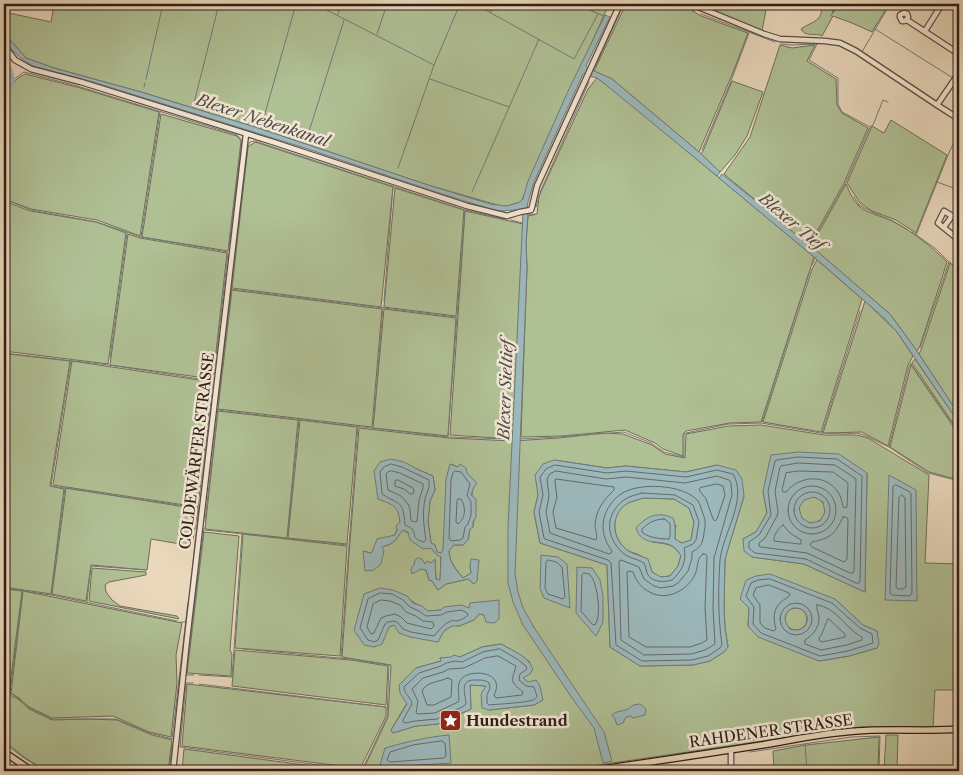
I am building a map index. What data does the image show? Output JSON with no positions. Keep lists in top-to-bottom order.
{
  "streets": {
    "main road": ["RAHDENER STRASSE"],
    "street": ["COLDEWÄRFER STRASSE"]
  },
  "water": ["Blexer Nebenkanal", "Blexer Tief", "Blexer Sieltief"],
  "places": {
    "place": ["Hundestrand"]
  }
}
